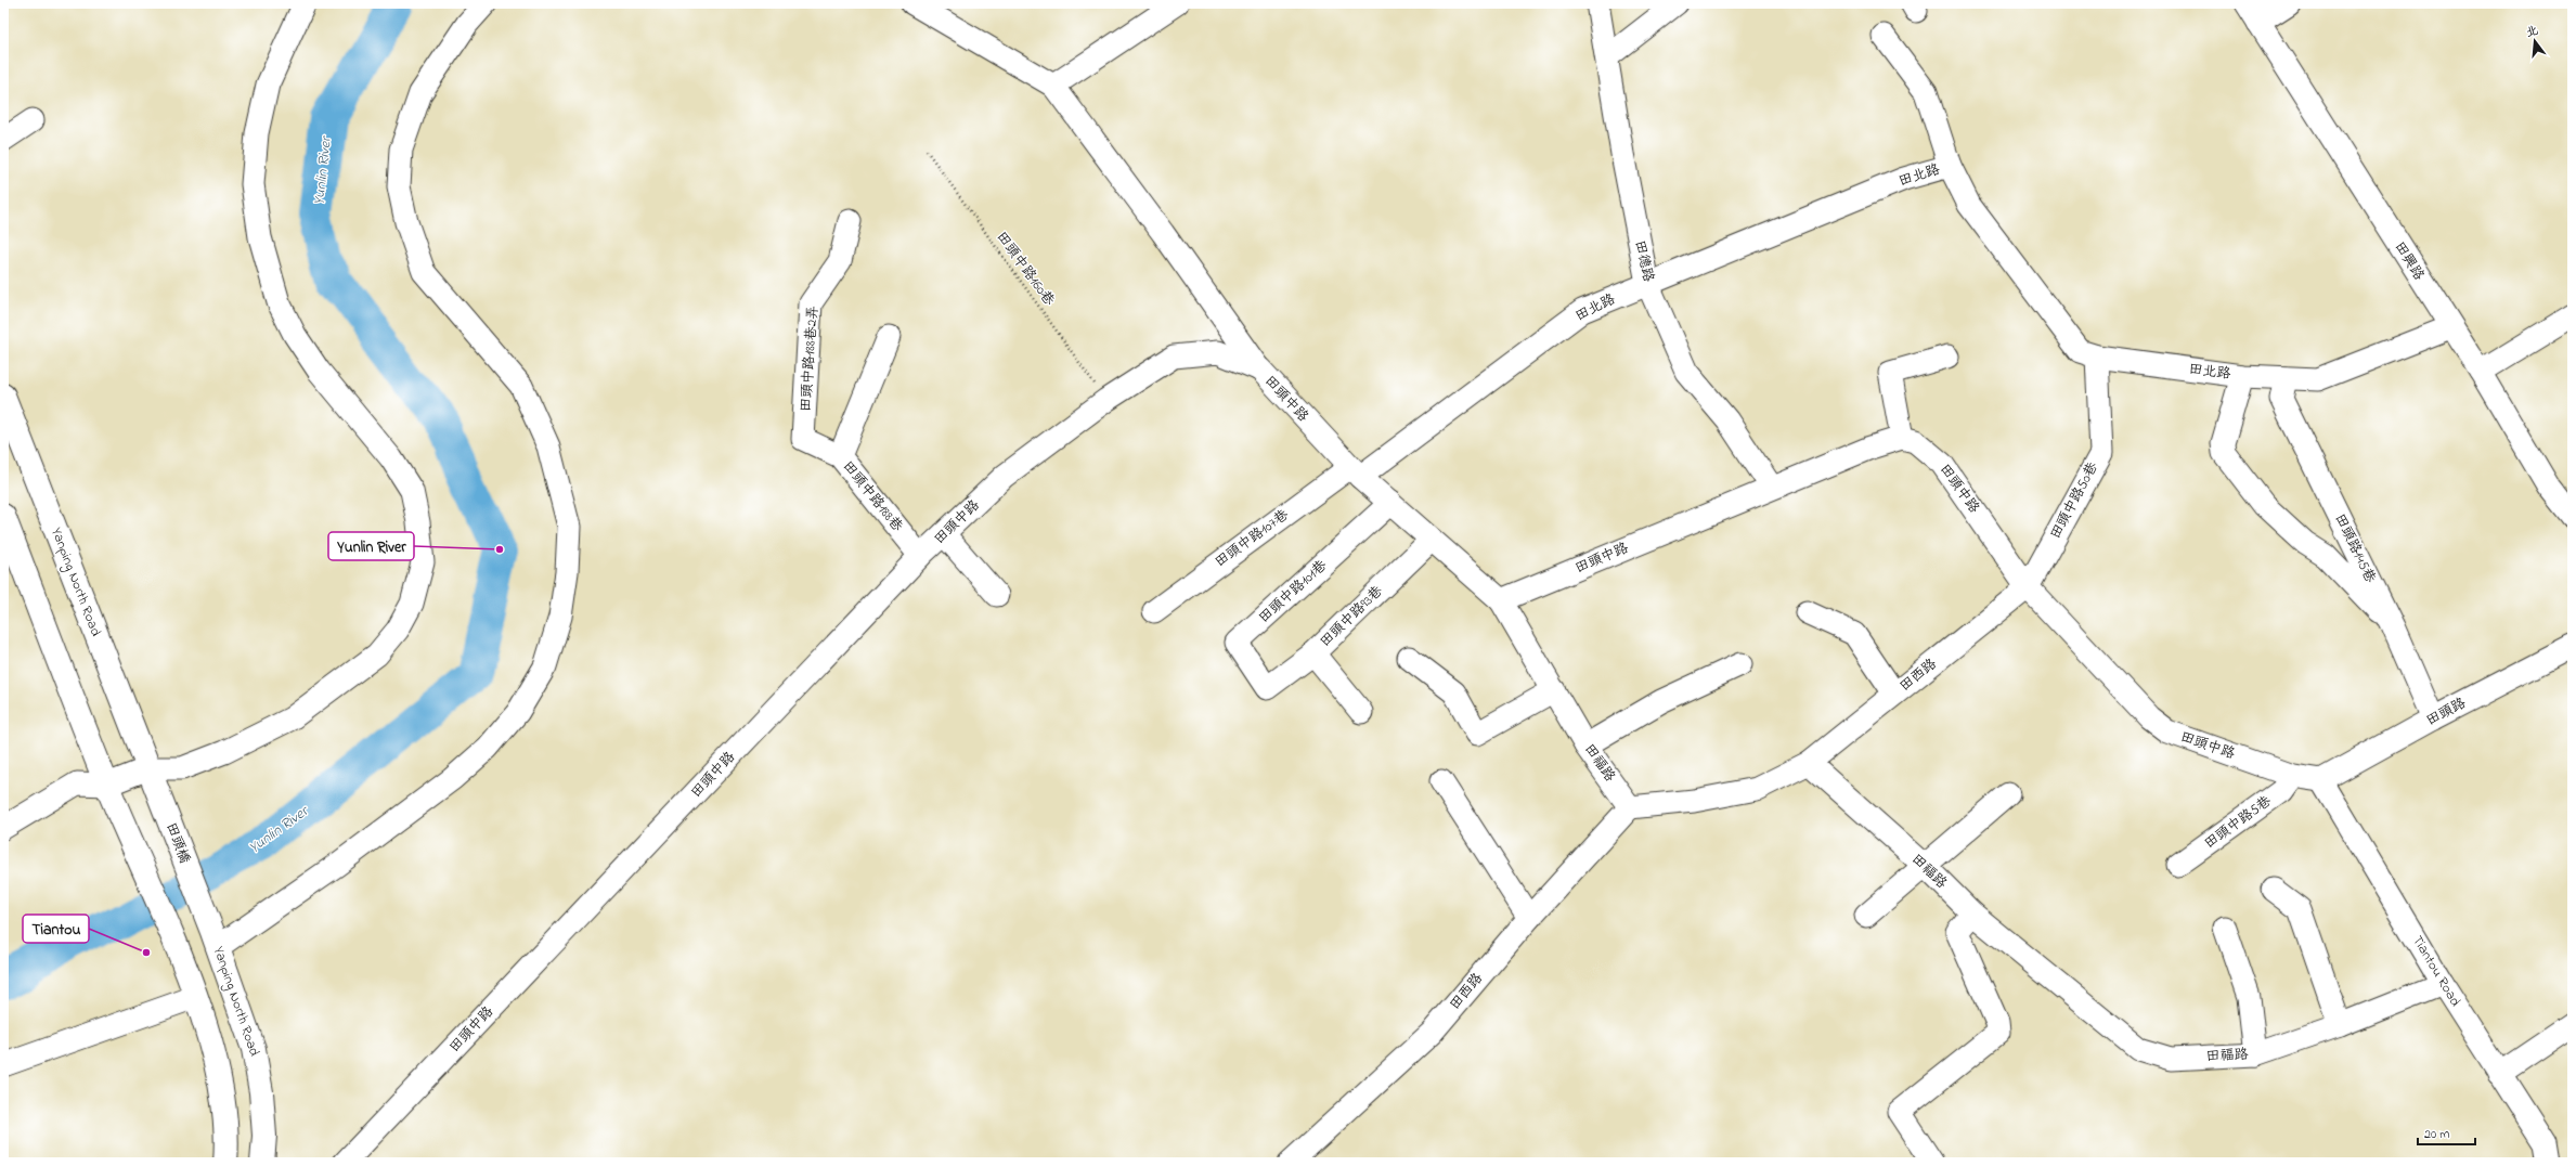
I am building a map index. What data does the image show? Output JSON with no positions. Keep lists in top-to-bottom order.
{
  "streets": {
    "main road": ["Yanping North Road", "田頭橋"],
    "street": [
      "田北路",
      "田德路",
      "田興路",
      "田頭中路188巷2弄",
      "田頭中路",
      "田頭中路188巷",
      "田頭中路50巷",
      "田頭中路107巷",
      "田頭路145巷",
      "田頭中路101巷",
      "田頭中路93巷",
      "田西路",
      "田頭路",
      "田福路",
      "田頭中路5巷",
      "Tiantou Road"
    ],
    "path": ["田頭中路160巷"]
  },
  "crossings": [
    ["田北路", "田德路"],
    ["田北路", "田興路"],
    ["田北路", "田頭中路"],
    ["田北路", "田頭中路50巷"],
    ["田北路", "田頭中路107巷"],
    ["田北路", "田頭路145巷"],
    ["田德路", "田頭中路"],
    ["田頭中路160巷", "田頭中路"],
    ["田頭中路188巷2弄", "田頭中路188巷"],
    ["田頭中路", "田頭中路188巷"],
    ["田頭中路", "田頭中路50巷"],
    ["田頭中路", "田頭中路107巷"],
    ["田頭中路", "田頭中路101巷"],
    ["田頭中路", "田頭中路93巷"],
    ["田頭中路", "田西路"],
    ["田頭中路", "田頭路"],
    ["田頭中路", "田福路"],
    ["田頭中路", "田頭中路5巷"],
    ["田頭中路", "Tiantou Road"],
    ["田頭中路50巷", "田西路"],
    ["田頭路145巷", "田頭路"],
    ["Yanping North Road", "田頭橋"],
    ["田頭中路101巷", "田頭中路93巷"],
    ["田西路", "田福路"],
    ["田頭路", "Tiantou Road"],
    ["田福路", "Tiantou Road"]
  ],
  "water": ["Yunlin River"],
  "places": ["Yunlin River", "Tiantou"],
  "scale_bar": "20 m",
  "north": "top"
}
